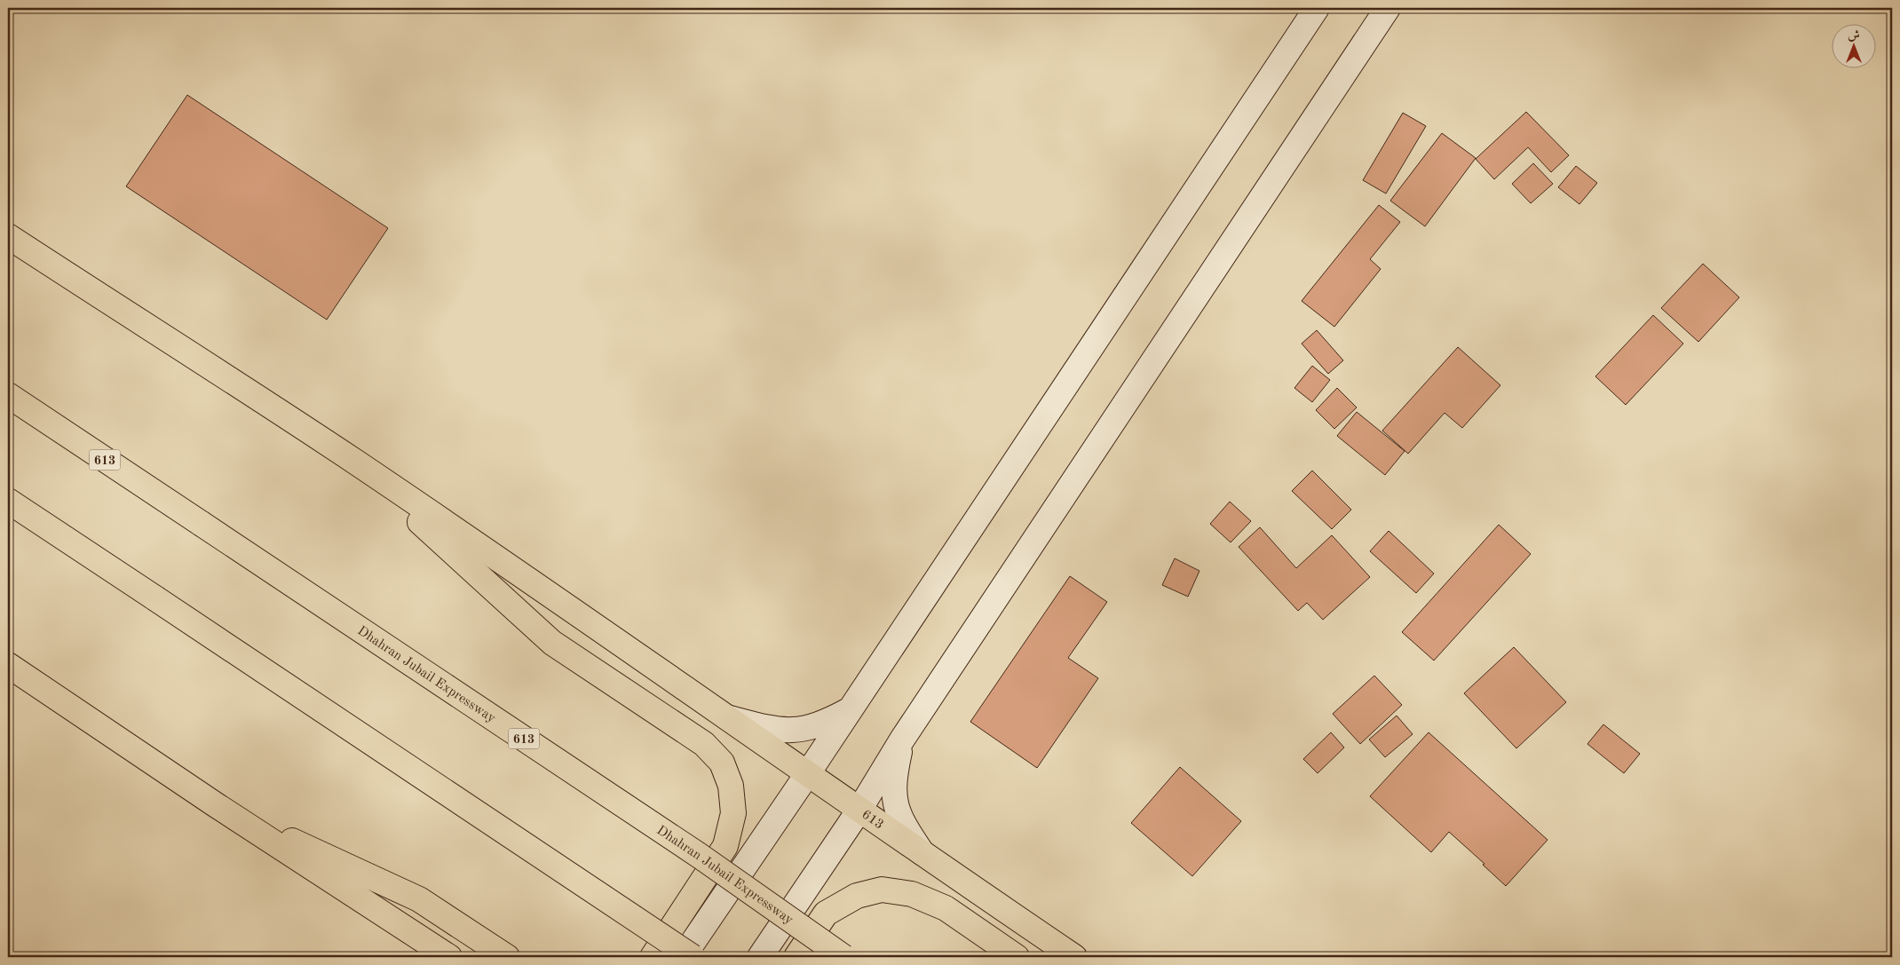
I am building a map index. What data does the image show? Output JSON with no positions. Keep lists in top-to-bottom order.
{
  "streets": {
    "main road": ["613", "Dhahran Jubail Expressway"]
  },
  "north": "top"
}
